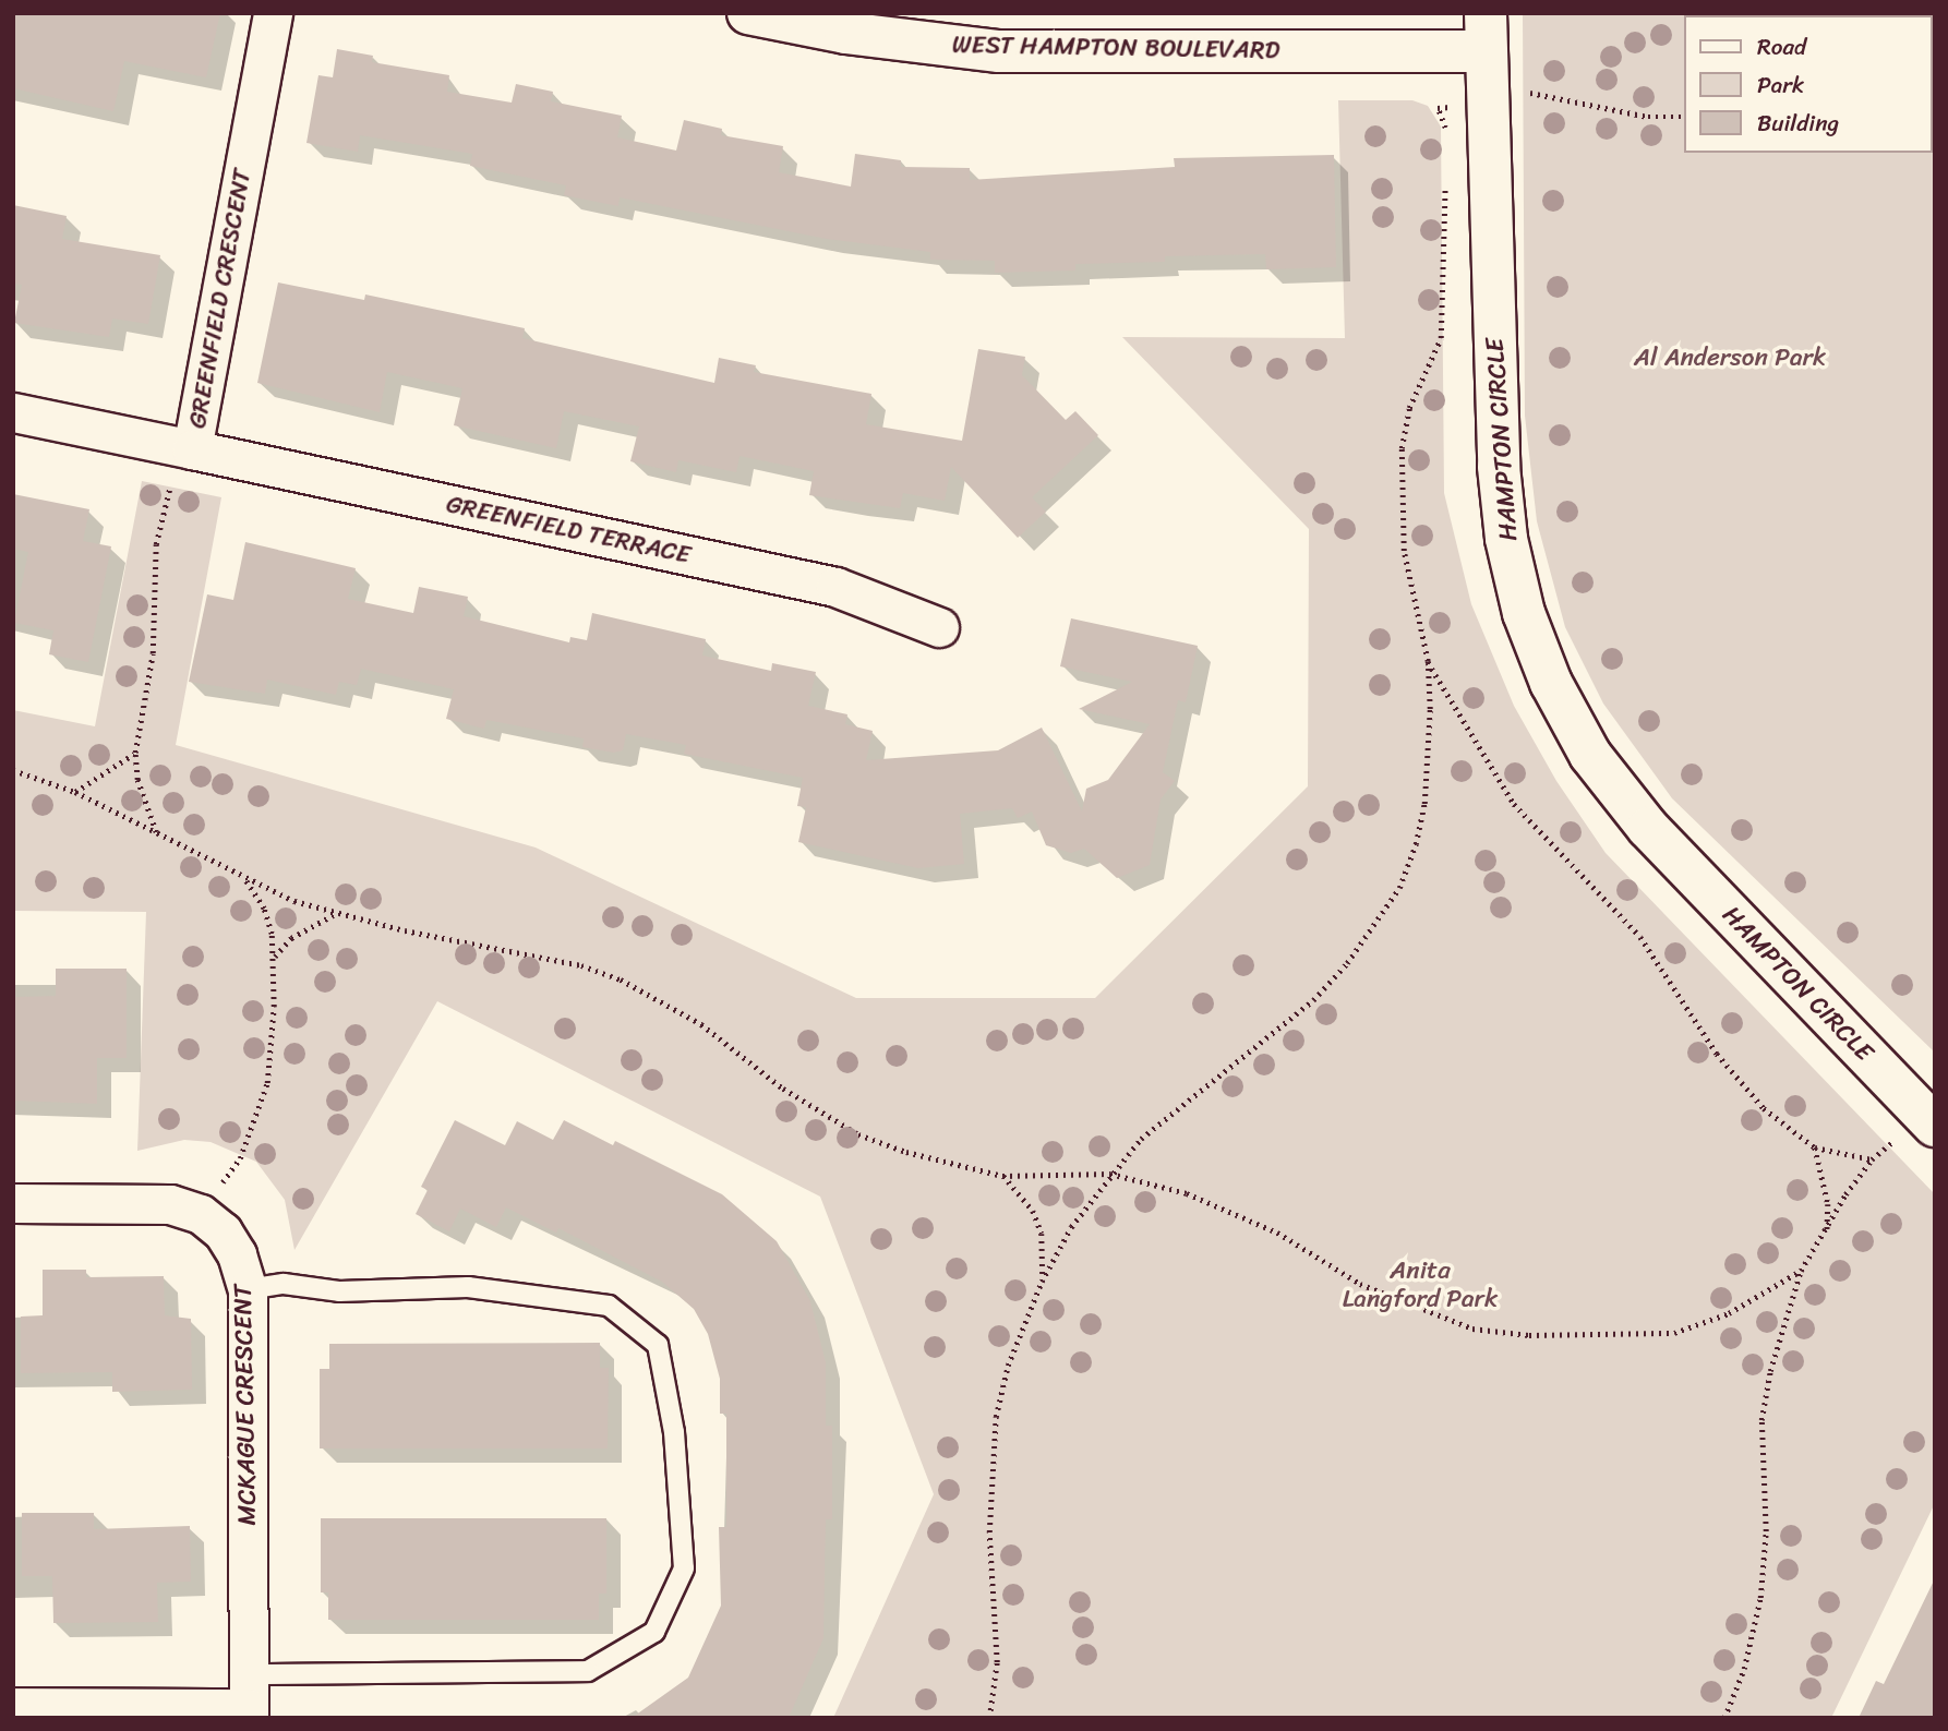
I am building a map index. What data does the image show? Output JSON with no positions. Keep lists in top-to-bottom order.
{
  "streets": {
    "street": [
      "WEST HAMPTON BOULEVARD",
      "GREENFIELD CRESCENT",
      "HAMPTON CIRCLE",
      "GREENFIELD TERRACE",
      "MCKAGUE CRESCENT"
    ]
  },
  "crossings": [
    ["WEST HAMPTON BOULEVARD", "HAMPTON CIRCLE"],
    ["GREENFIELD CRESCENT", "GREENFIELD TERRACE"]
  ],
  "parks": ["Al Anderson Park", "Anita Langford Park"],
  "legend": ["Road", "Park", "Building"]
}
